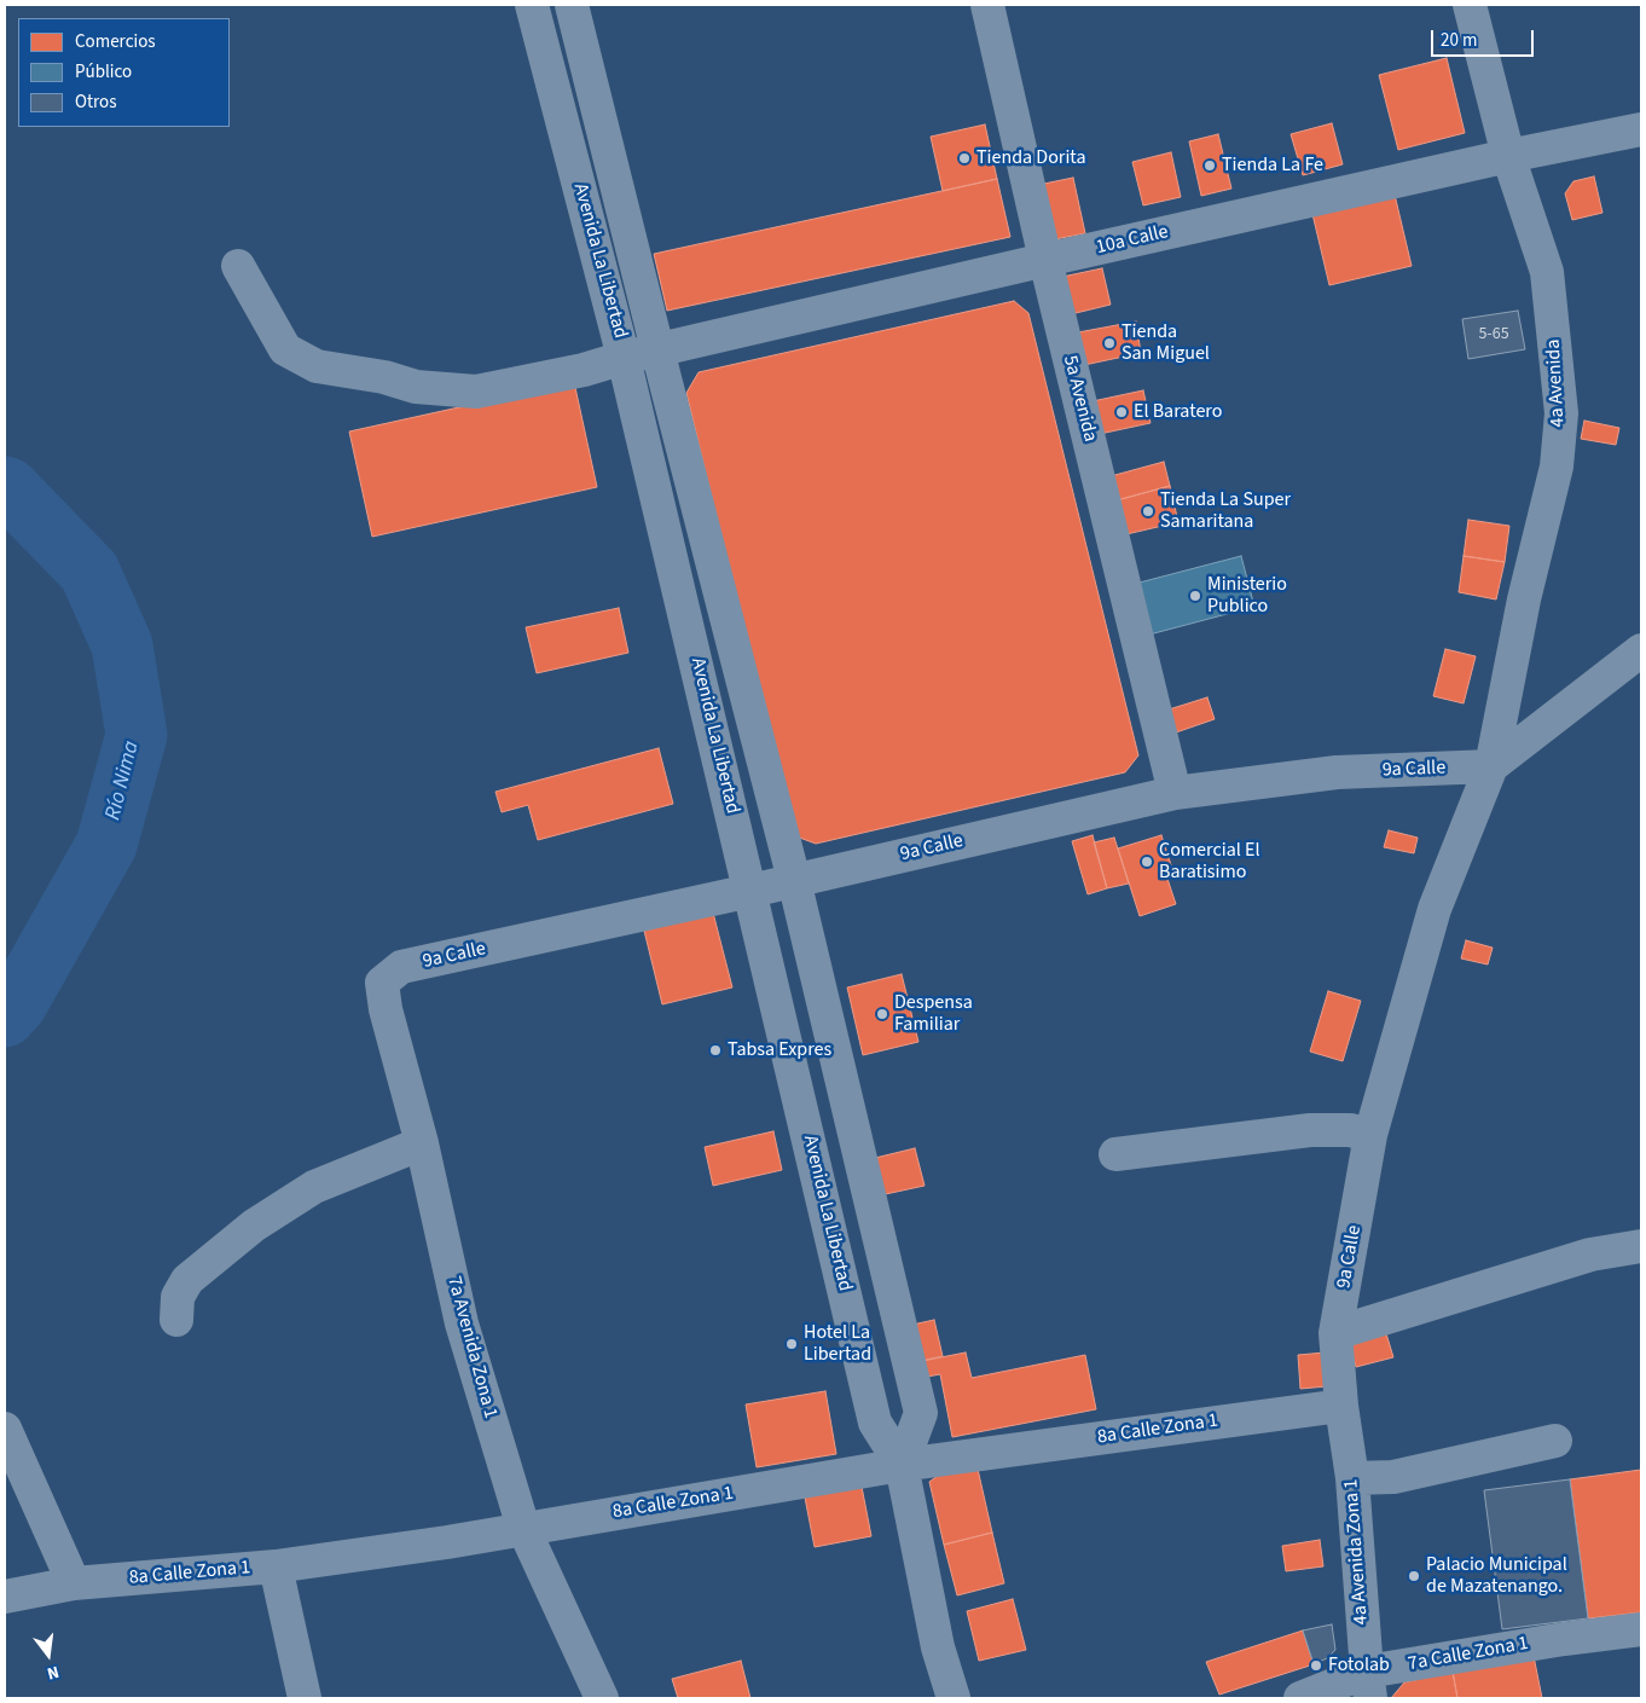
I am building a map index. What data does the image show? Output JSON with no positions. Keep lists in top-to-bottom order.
{
  "streets": {
    "street": [
      "10a Calle",
      "Avenida La Libertad",
      "4a Avenida",
      "5a Avenida",
      "9a Calle",
      "7a Avenida Zona 1",
      "8a Calle Zona 1",
      "4a Avenida Zona 1",
      "7a Calle Zona 1"
    ]
  },
  "crossings": [
    ["10a Calle", "Avenida La Libertad"],
    ["10a Calle", "4a Avenida"],
    ["10a Calle", "5a Avenida"],
    ["Avenida La Libertad", "9a Calle"],
    ["Avenida La Libertad", "8a Calle Zona 1"],
    ["4a Avenida", "9a Calle"],
    ["5a Avenida", "9a Calle"],
    ["9a Calle", "7a Avenida Zona 1"],
    ["9a Calle", "8a Calle Zona 1"],
    ["9a Calle", "4a Avenida Zona 1"],
    ["7a Avenida Zona 1", "8a Calle Zona 1"],
    ["8a Calle Zona 1", "4a Avenida Zona 1"],
    ["4a Avenida Zona 1", "7a Calle Zona 1"]
  ],
  "water": ["Río Nima"],
  "places": [
    "Tienda Dorita",
    "Tienda La Fe",
    "Tienda San Miguel",
    "El Baratero",
    "Tienda La Super Samaritana",
    "Ministerio Publico",
    "Comercial El Baratisimo",
    "Despensa Familiar",
    "Tabsa Expres",
    "Hotel La Libertad",
    "Palacio Municipal de Mazatenango.",
    "Fotolab"
  ],
  "house_numbers": ["5-65"],
  "legend": ["Comercios", "Público", "Otros"],
  "scale_bar": "20 m",
  "north": "bottom"
}
